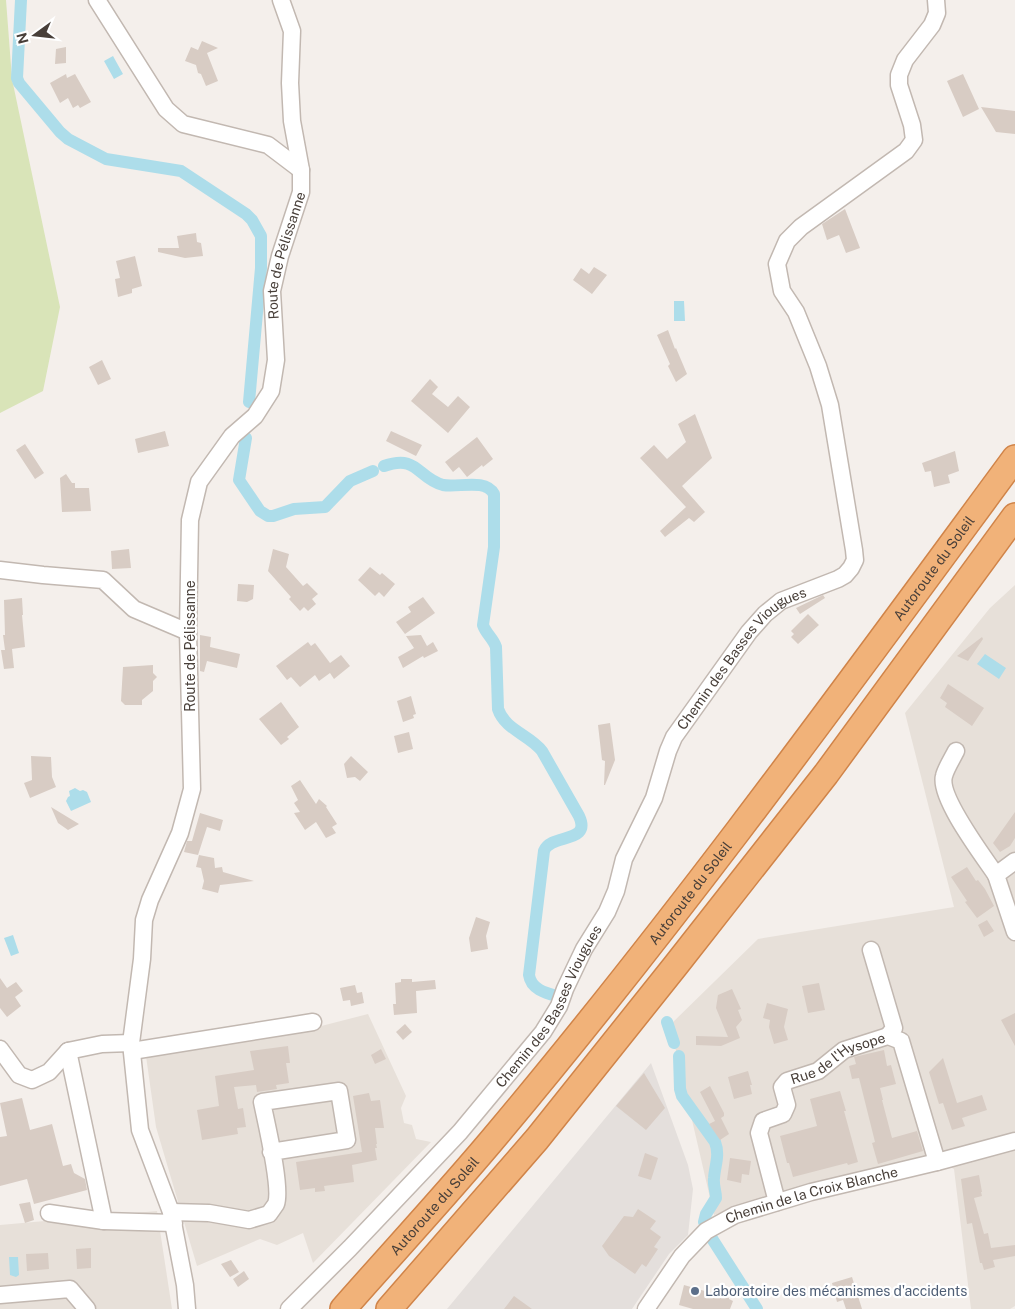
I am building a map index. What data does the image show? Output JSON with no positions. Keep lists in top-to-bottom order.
{
  "streets": {
    "highway": ["Autoroute du Soleil"],
    "street": [
      "Route de Pélissanne",
      "Chemin des Basses Viougues",
      "Rue de l'Hysope",
      "Chemin de la Croix Blanche"
    ]
  },
  "crossings": [
    ["Rue de l'Hysope", "Chemin de la Croix Blanche"]
  ],
  "places": ["Laboratoire des mécanismes d'accidents"],
  "north": "left"
}
